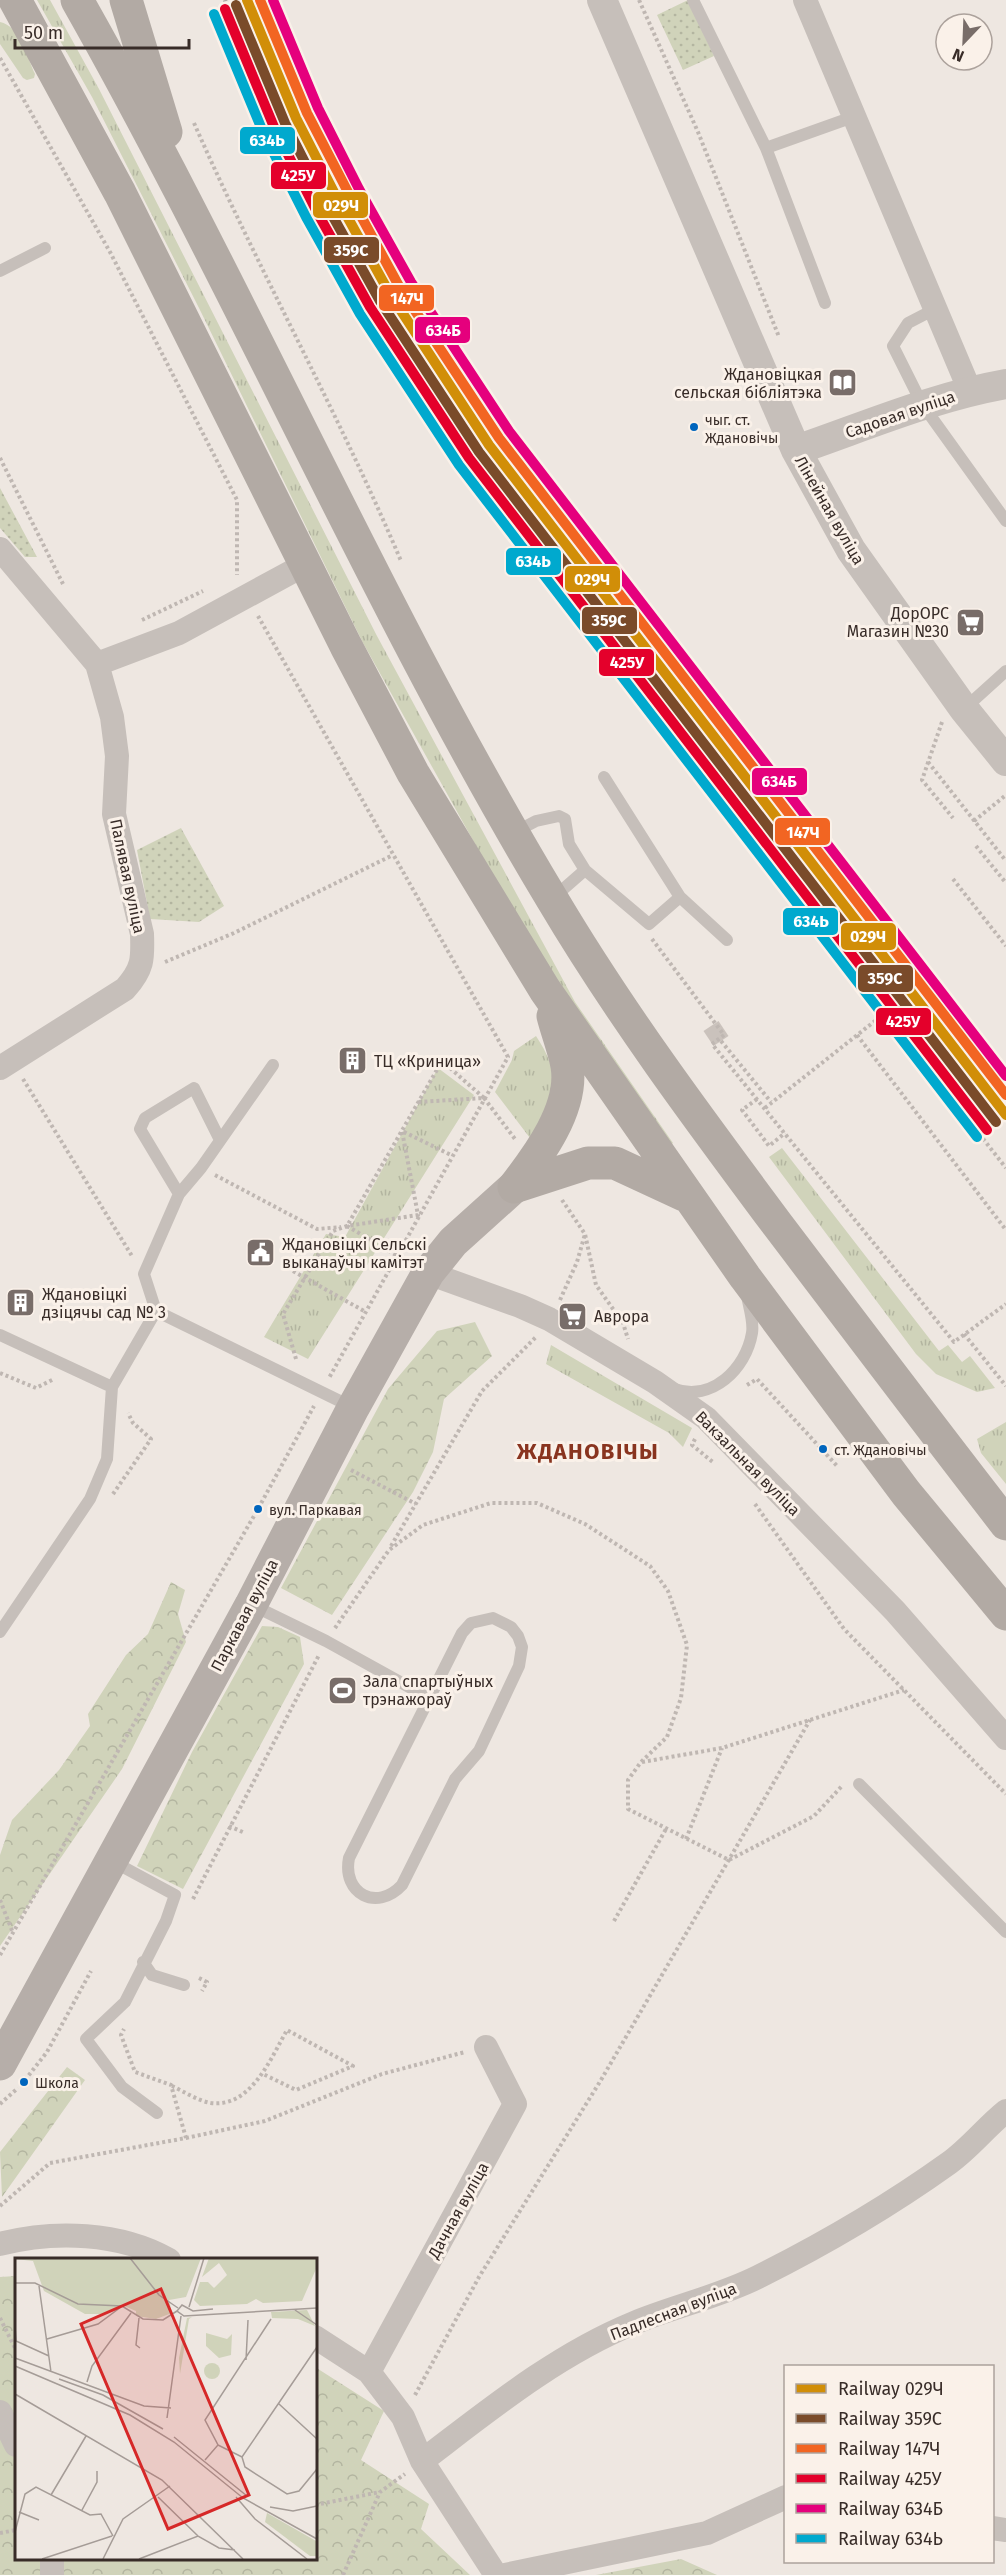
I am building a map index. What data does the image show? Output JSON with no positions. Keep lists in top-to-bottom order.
{
  "streets": {
    "main road": ["Паркавая вуліца"],
    "street": [
      "Садовая вуліца",
      "Лінейная вуліца",
      "Палявая вуліца",
      "Вакзальная вуліца",
      "Дачная вуліца",
      "Падлесная вуліца"
    ]
  },
  "crossings": [
    ["Садовая вуліца", "Лінейная вуліца"],
    ["Вакзальная вуліца", "Паркавая вуліца"]
  ],
  "districts": ["ЖДАНОВІЧЫ"],
  "places": {
    "library": ["Ждановіцкая сельская бібліятэка"],
    "other": [
      "чыг. ст. Ждановічы",
      "ст. Ждановічы",
      "вул. Паркавая",
      "Школа"
    ],
    "supermarket": ["ДорОРС Магазин №30", "Аврора"],
    "building": ["ТЦ «Криница»", "Ждановіцкі дзіцячы сад № 3"],
    "public building": ["Ждановіцкі Сельскі выканаўчы камітэт"],
    "sports": ["Зала спартыўных трэнажораў"]
  },
  "lines": [
    "rail line 029Ч",
    "rail line 147Ч",
    "rail line 634Б",
    "rail line 359С",
    "rail line 425У",
    "rail line 634Ь"
  ],
  "legend": [
    "Railway 029Ч",
    "Railway 359С",
    "Railway 147Ч",
    "Railway 425У",
    "Railway 634Б",
    "Railway 634Ь"
  ],
  "scale_bar": "50 m",
  "north": "bottom left"
}
